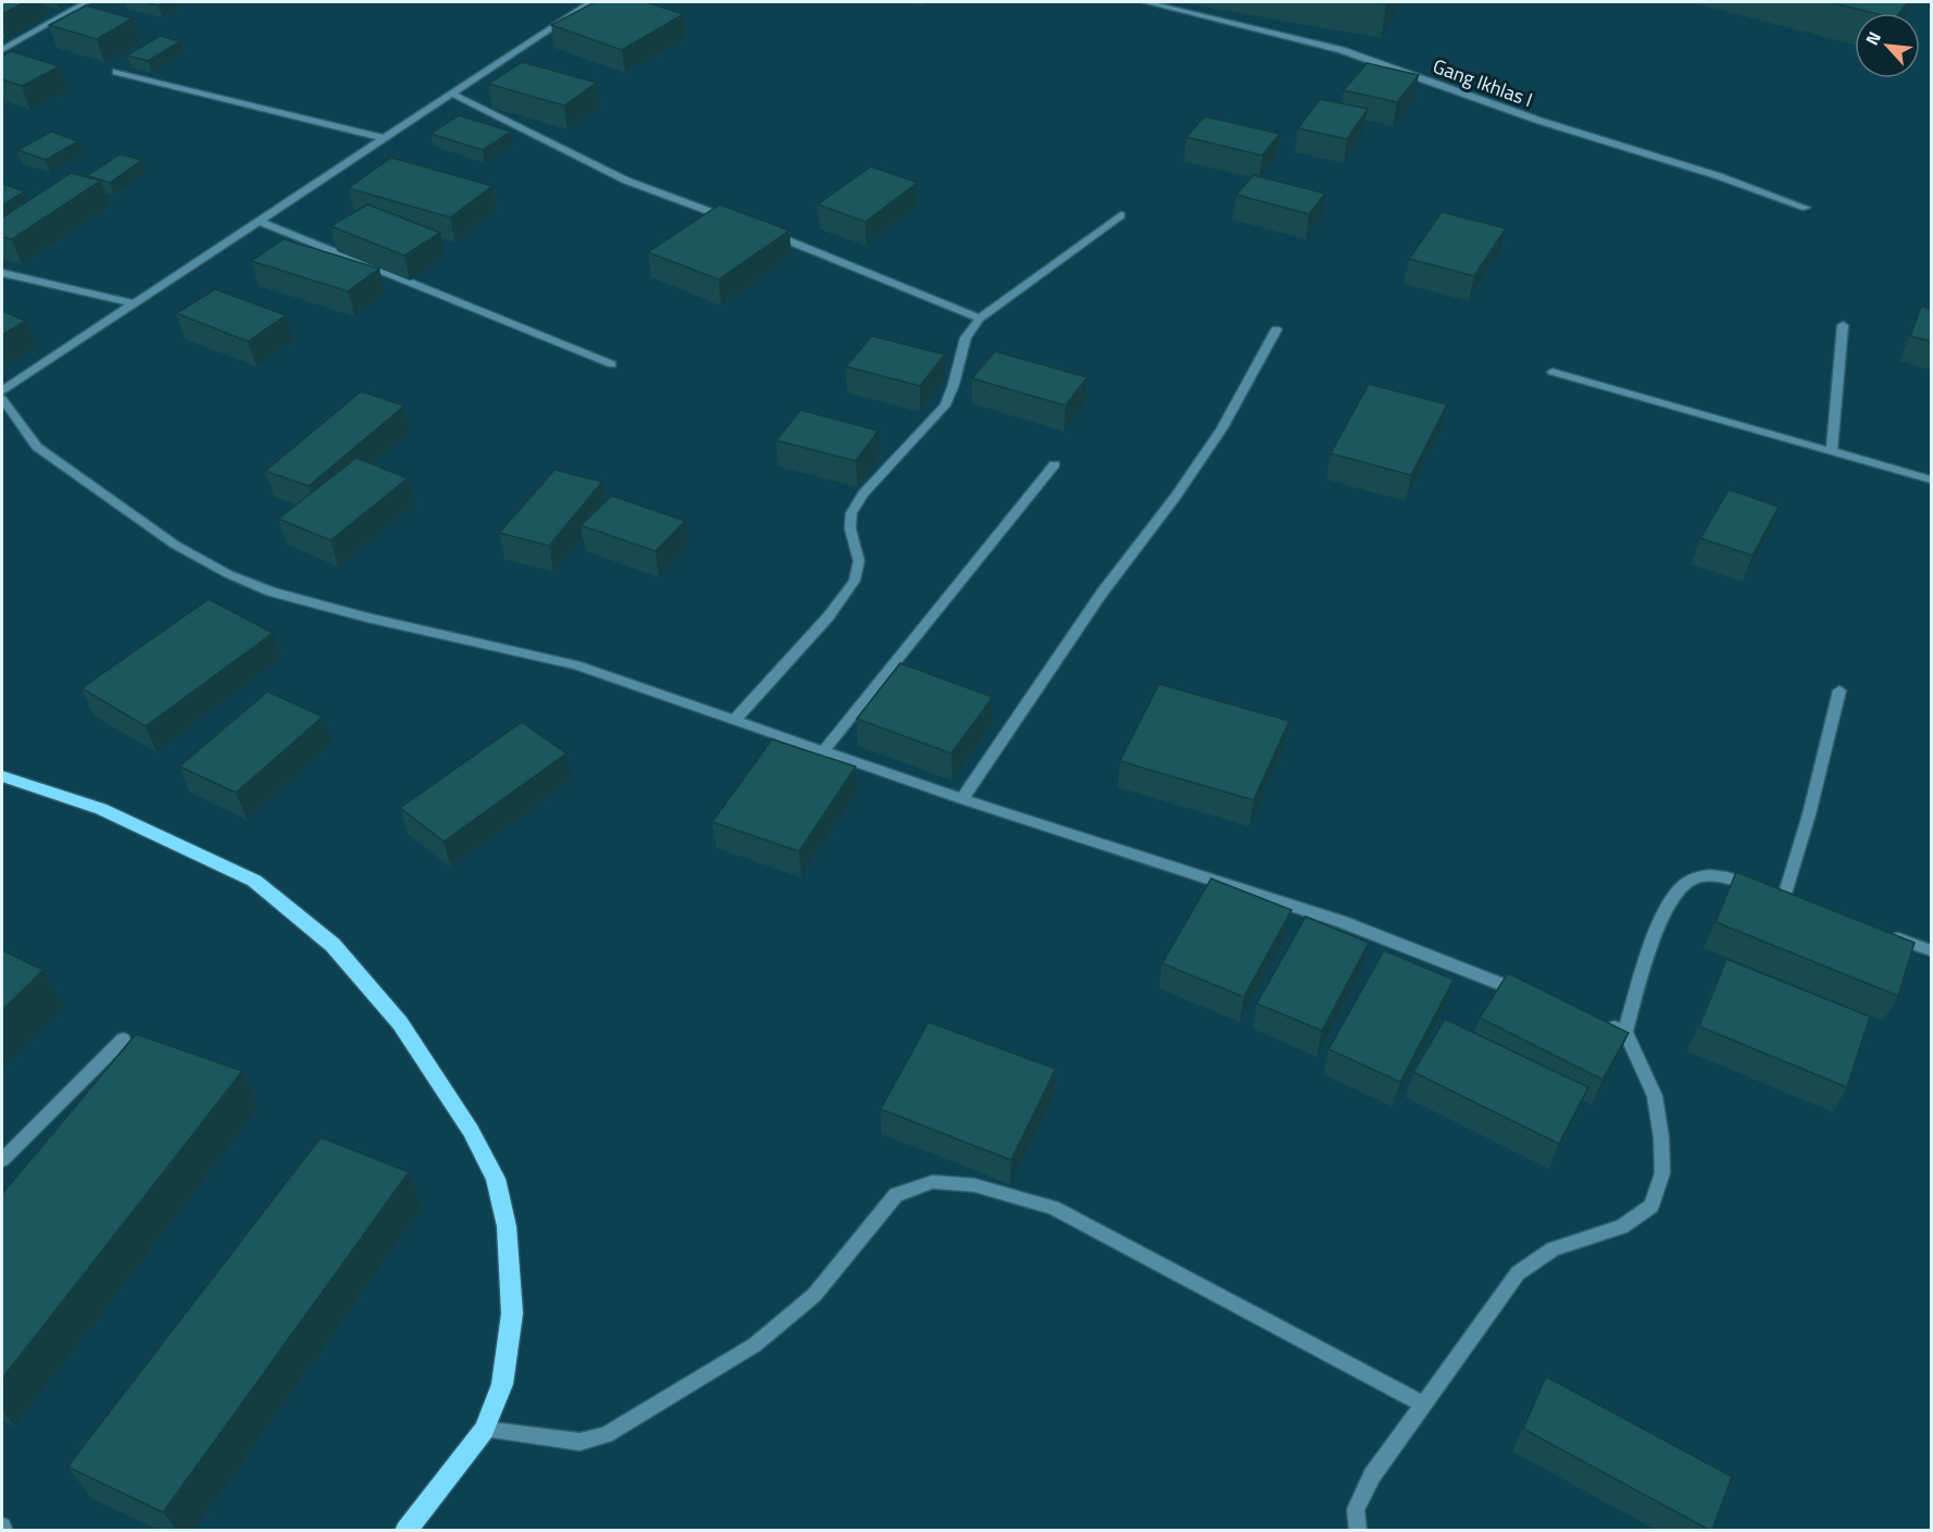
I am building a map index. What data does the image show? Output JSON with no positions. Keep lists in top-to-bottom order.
{
  "streets": {
    "street": ["Gang Ikhlas I"]
  },
  "north": "top left"
}
